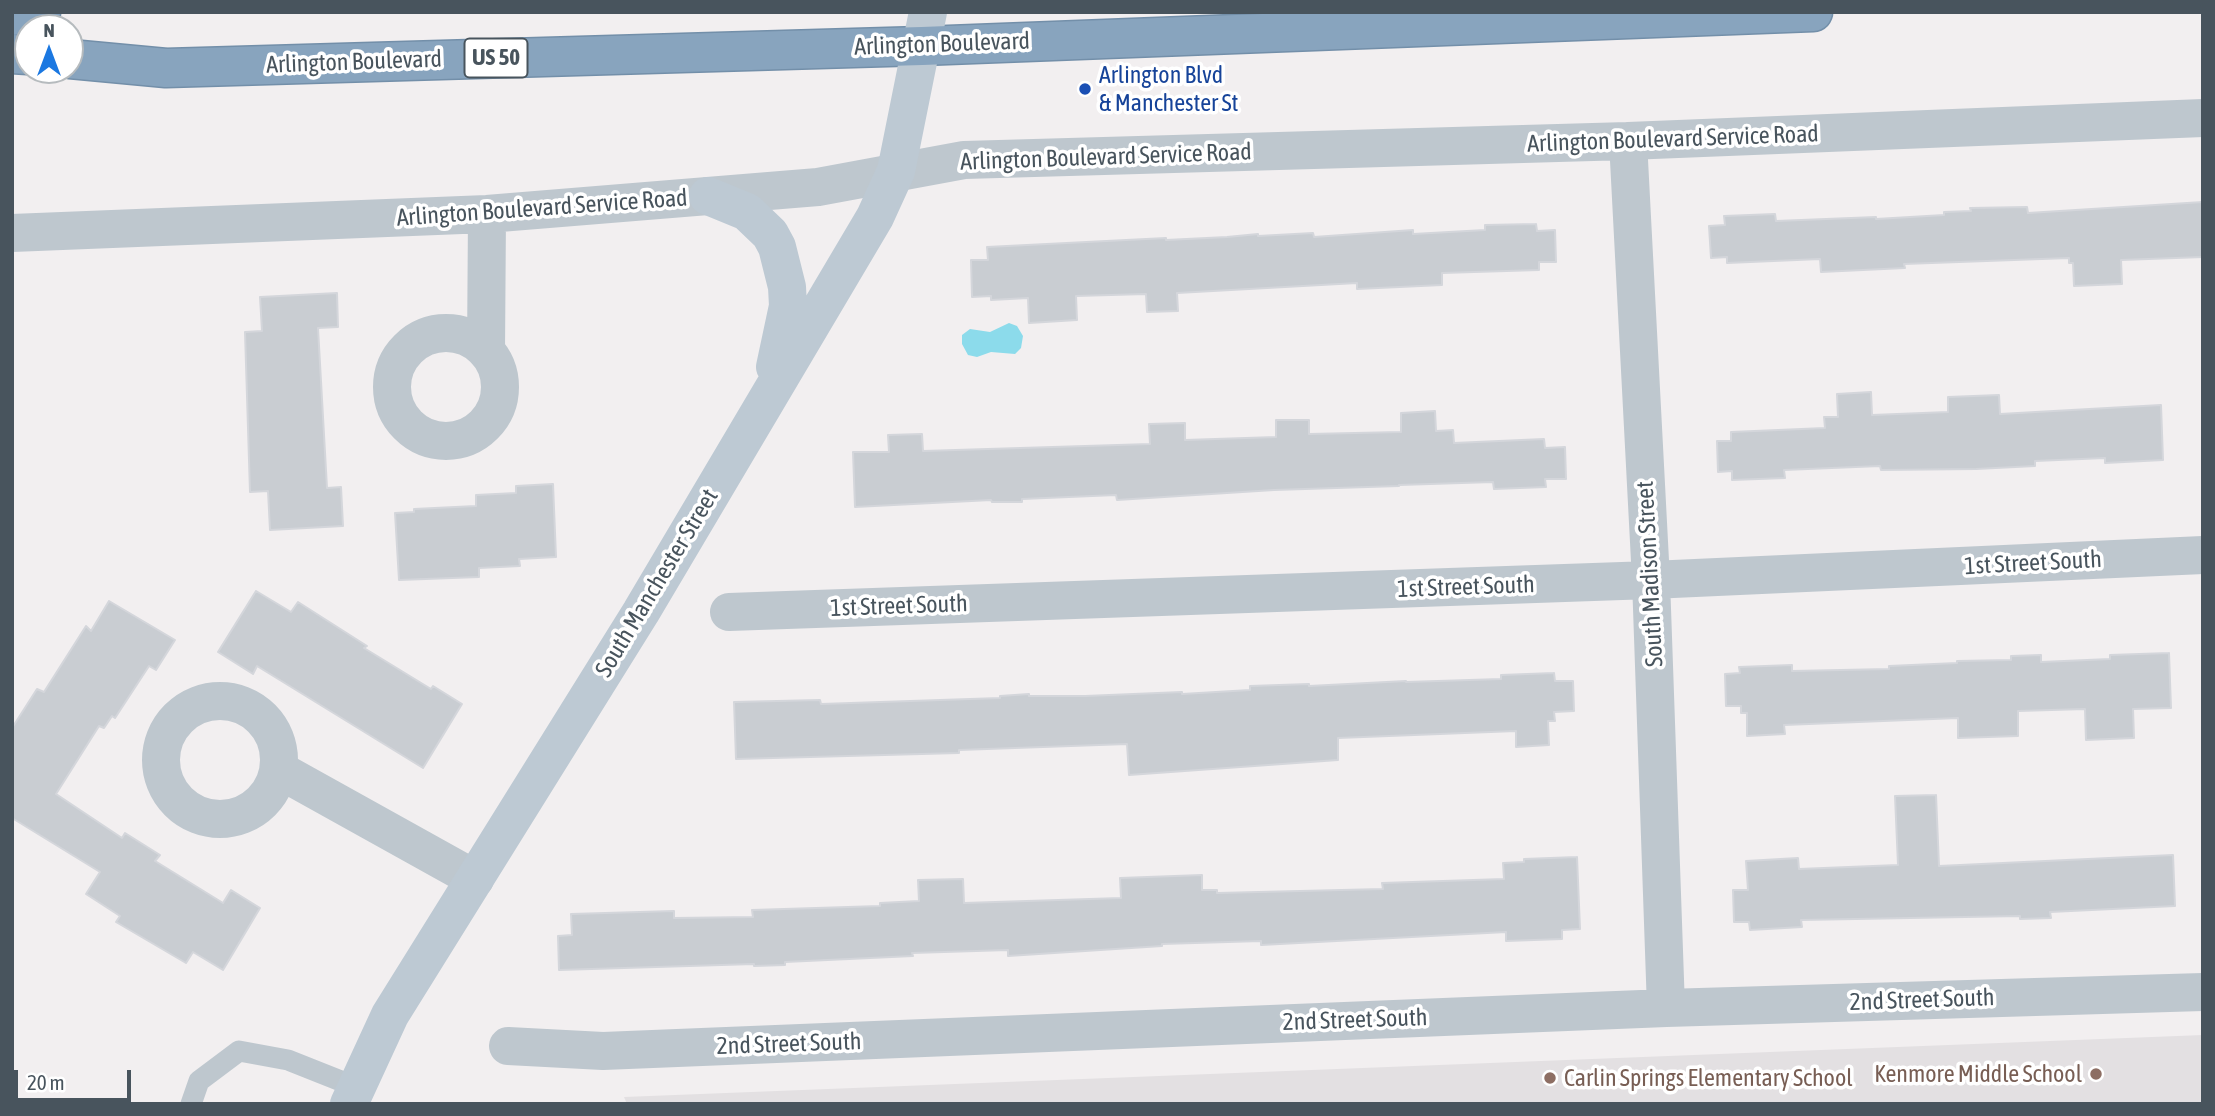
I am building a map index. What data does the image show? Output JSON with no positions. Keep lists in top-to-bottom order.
{
  "streets": {
    "highway": ["Arlington Boulevard", "US 50"],
    "street": [
      "Arlington Boulevard Service Road",
      "1st Street South",
      "South Madison Street",
      "South Manchester Street",
      "2nd Street South"
    ]
  },
  "crossings": [
    ["Arlington Boulevard", "South Manchester Street"],
    ["Arlington Boulevard Service Road", "South Madison Street"],
    ["Arlington Boulevard Service Road", "South Manchester Street"],
    ["1st Street South", "South Madison Street"],
    ["South Madison Street", "2nd Street South"]
  ],
  "places": ["Arlington Blvd & Manchester St", "Kenmore Middle School", "Carlin Springs Elementary School"],
  "scale_bar": "20 m",
  "north": "top"
}
